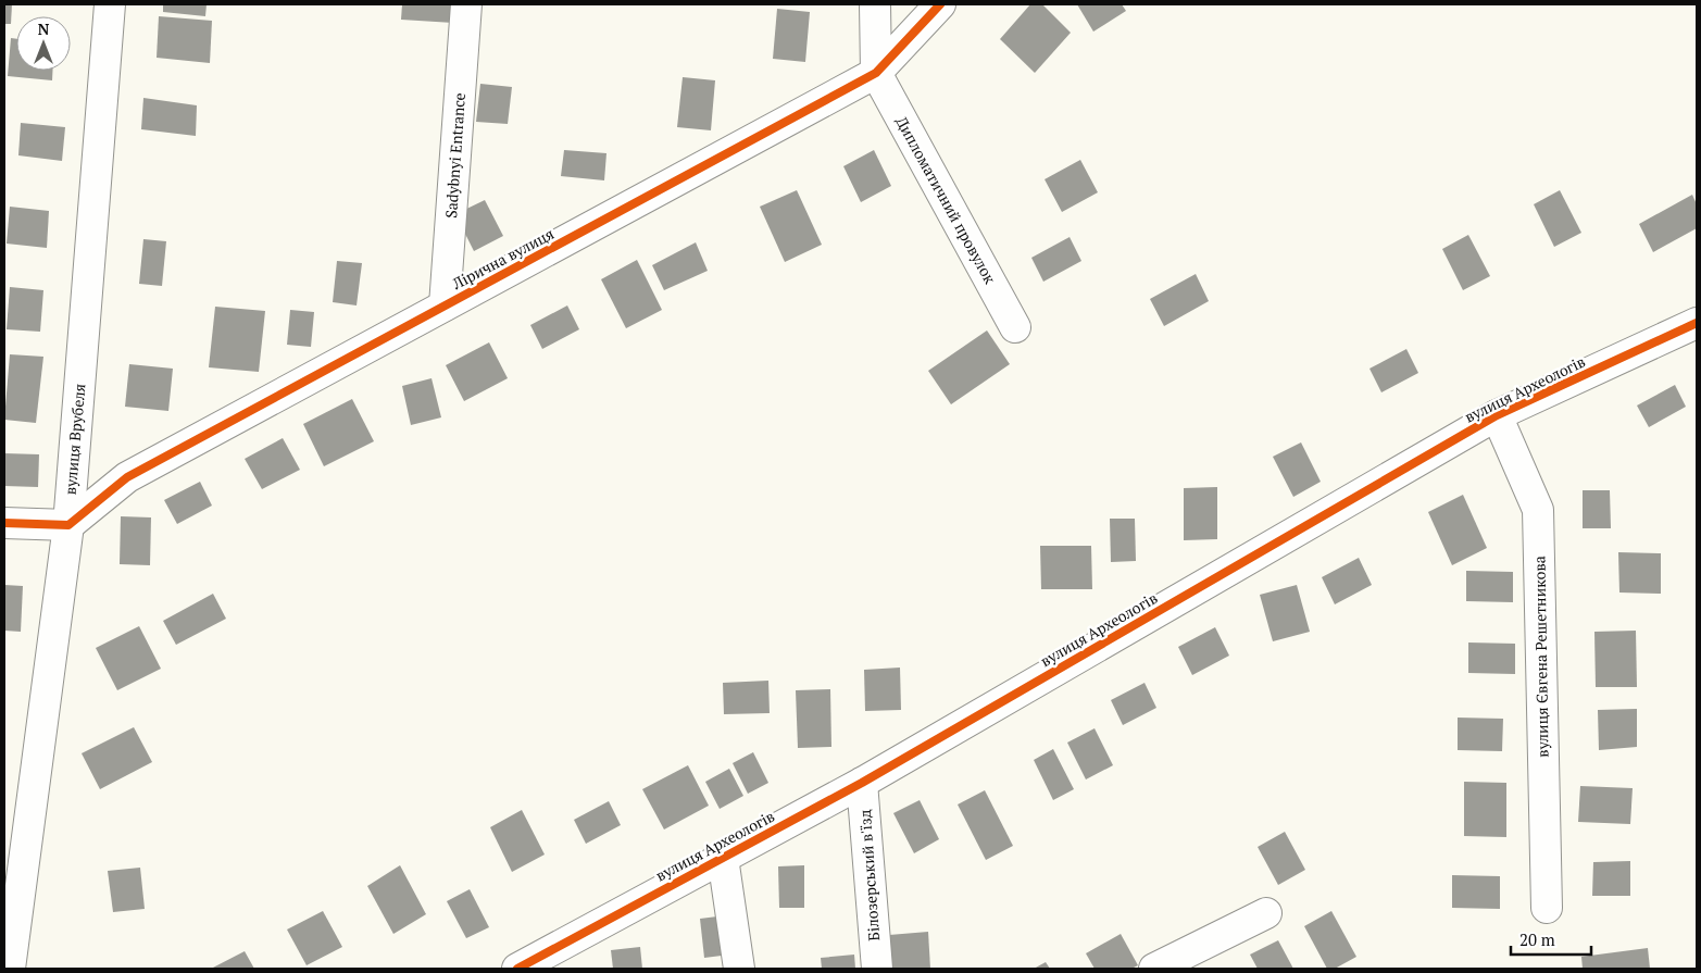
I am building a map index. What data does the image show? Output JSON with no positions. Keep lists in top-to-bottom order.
{
  "streets": {
    "street": [
      "Sadybnyi Entrance",
      "Дипломатичний провулок",
      "Лірична вулиця",
      "вулиця Археологів",
      "вулиця Врубеля",
      "вулиця Євгена Решетникова",
      "Білозерський в'їзд"
    ]
  },
  "crossings": [
    ["Sadybnyi Entrance", "Лірична вулиця"],
    ["Дипломатичний провулок", "Лірична вулиця"],
    ["Лірична вулиця", "вулиця Врубеля"],
    ["вулиця Археологів", "вулиця Євгена Решетникова"],
    ["вулиця Археологів", "Білозерський в'їзд"]
  ],
  "scale_bar": "20 m",
  "north": "top"
}
